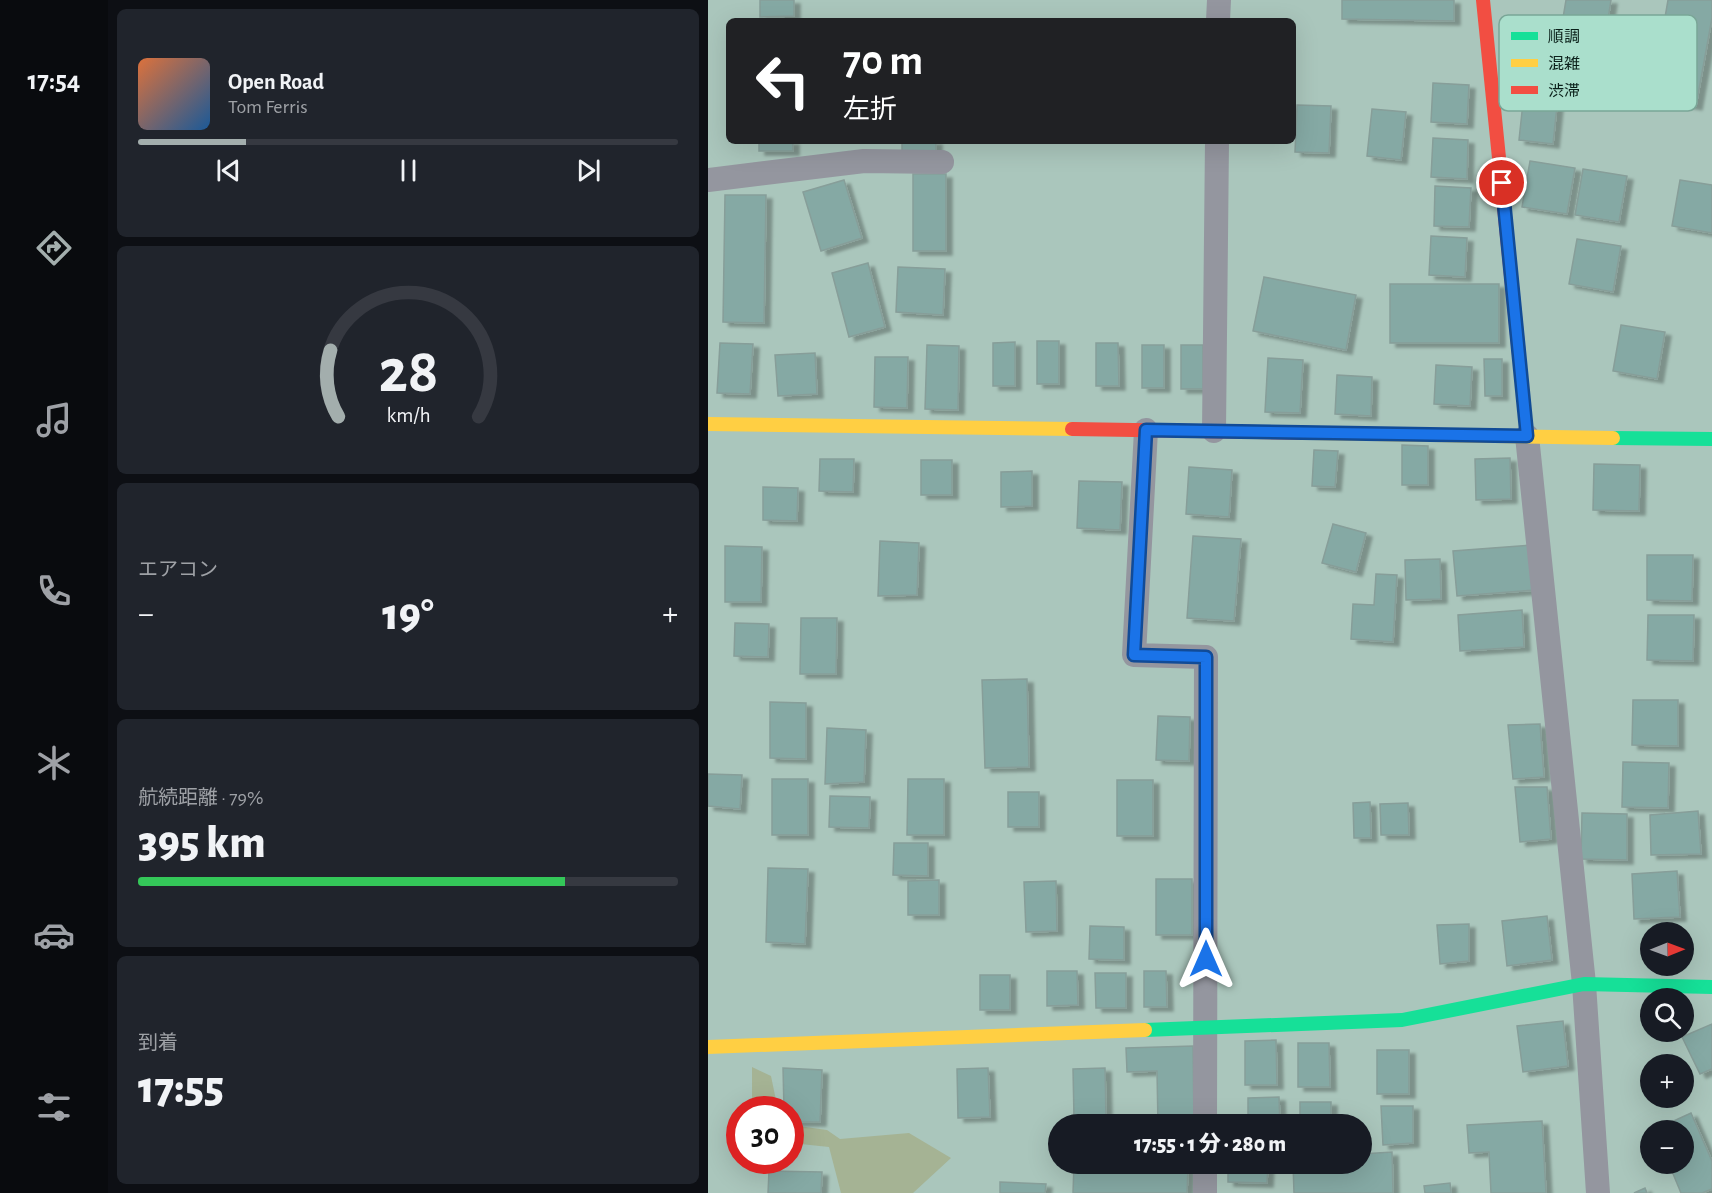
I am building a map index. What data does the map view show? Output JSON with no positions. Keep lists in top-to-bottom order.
{
  "legend": ["順調", "混雑", "渋滞"],
  "north": "right",
  "page": {
    "tabs": "17:54",
    "turn": ["70 m", "左折"],
    "song": ["Open Road", "Tom Ferris"],
    "tile": [
      "エアコン",
      ["航続距離 · 79%", "395 km"],
      ["到着", "17:55"]
    ],
    "heat": ["−", "19°", "+"],
    "map_buttons": ["+", "−"],
    "limit": "30",
    "trip": "17:55 · 1 分 · 280 m",
    "gauge": ["28", "km/h"]
  }
}
